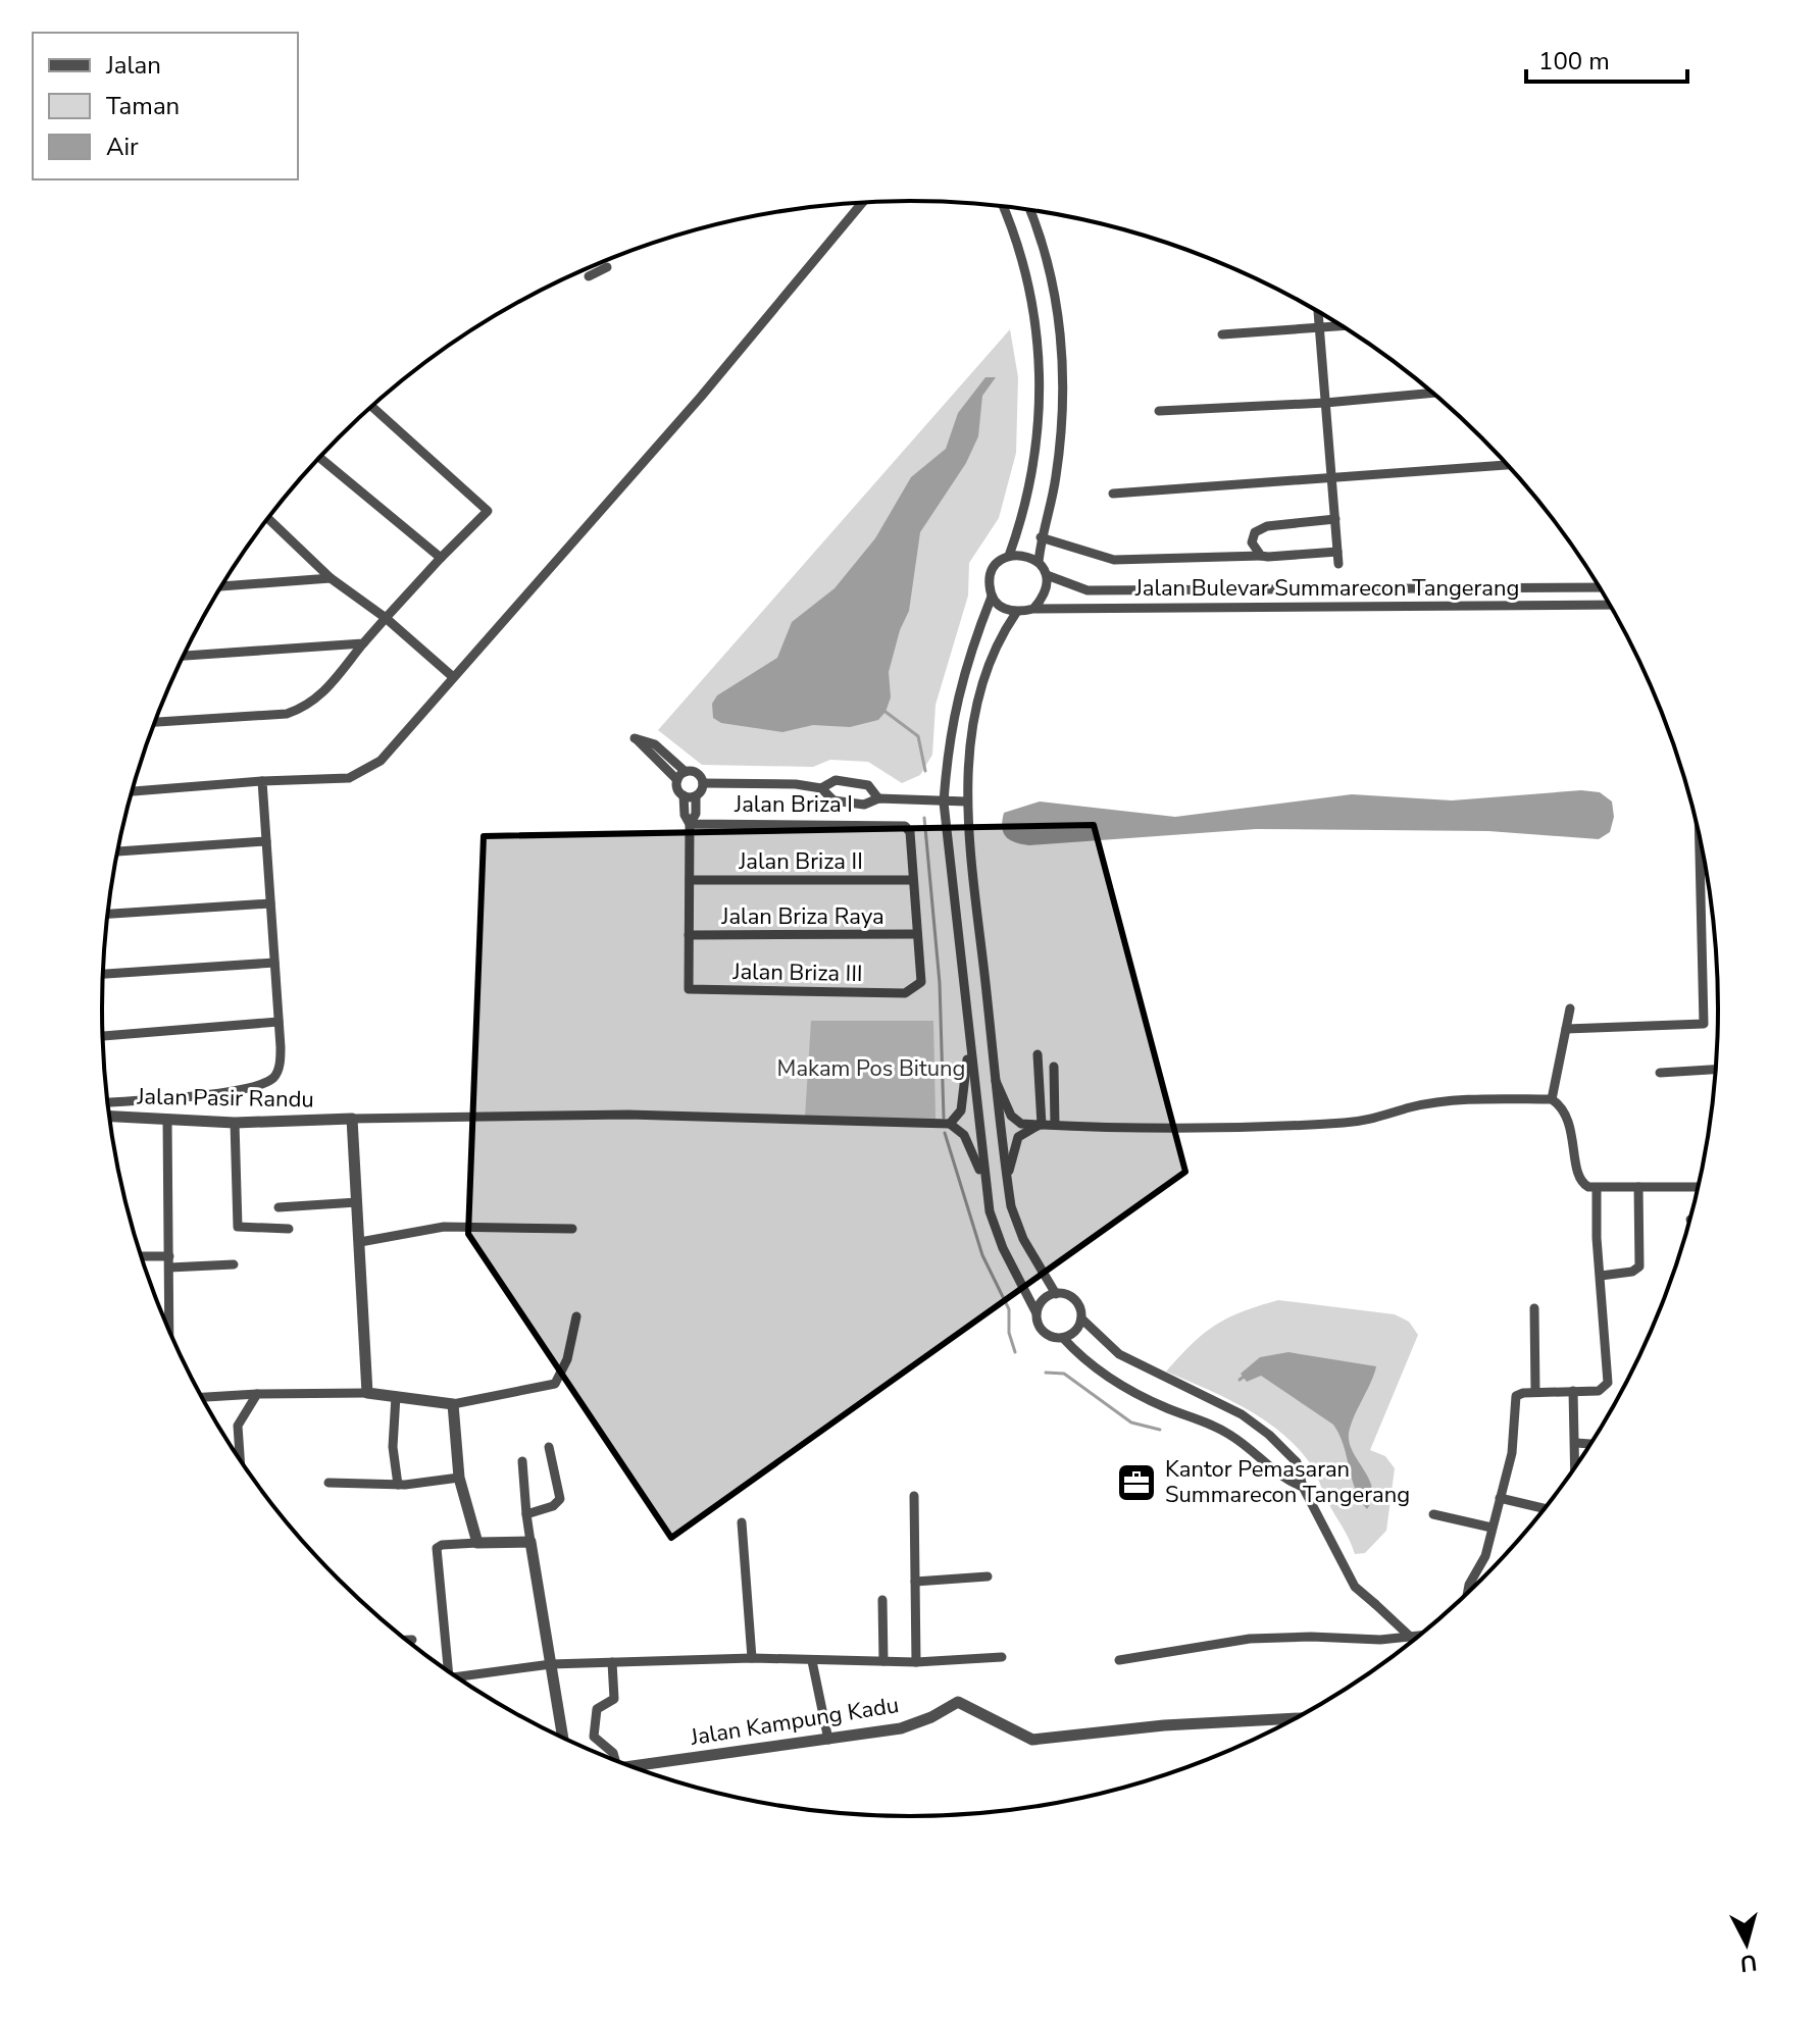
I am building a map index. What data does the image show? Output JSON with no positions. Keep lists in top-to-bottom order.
{
  "streets": {
    "street": [
      "Jalan Bulevar Summarecon Tangerang",
      "Jalan Briza I",
      "Jalan Briza II",
      "Jalan Briza Raya",
      "Jalan Briza III",
      "Jalan Pasir Randu",
      "Jalan Kampung Kadu"
    ]
  },
  "crossings": [
    ["Jalan Briza I", "Jalan Briza II"],
    ["Jalan Briza Raya", "Jalan Briza III"]
  ],
  "parks": ["Makam Pos Bitung"],
  "places": {
    "office": ["Kantor Pemasaran Summarecon Tangerang"]
  },
  "legend": ["Jalan", "Taman", "Air"],
  "scale_bar": "100 m",
  "north": "bottom"
}
